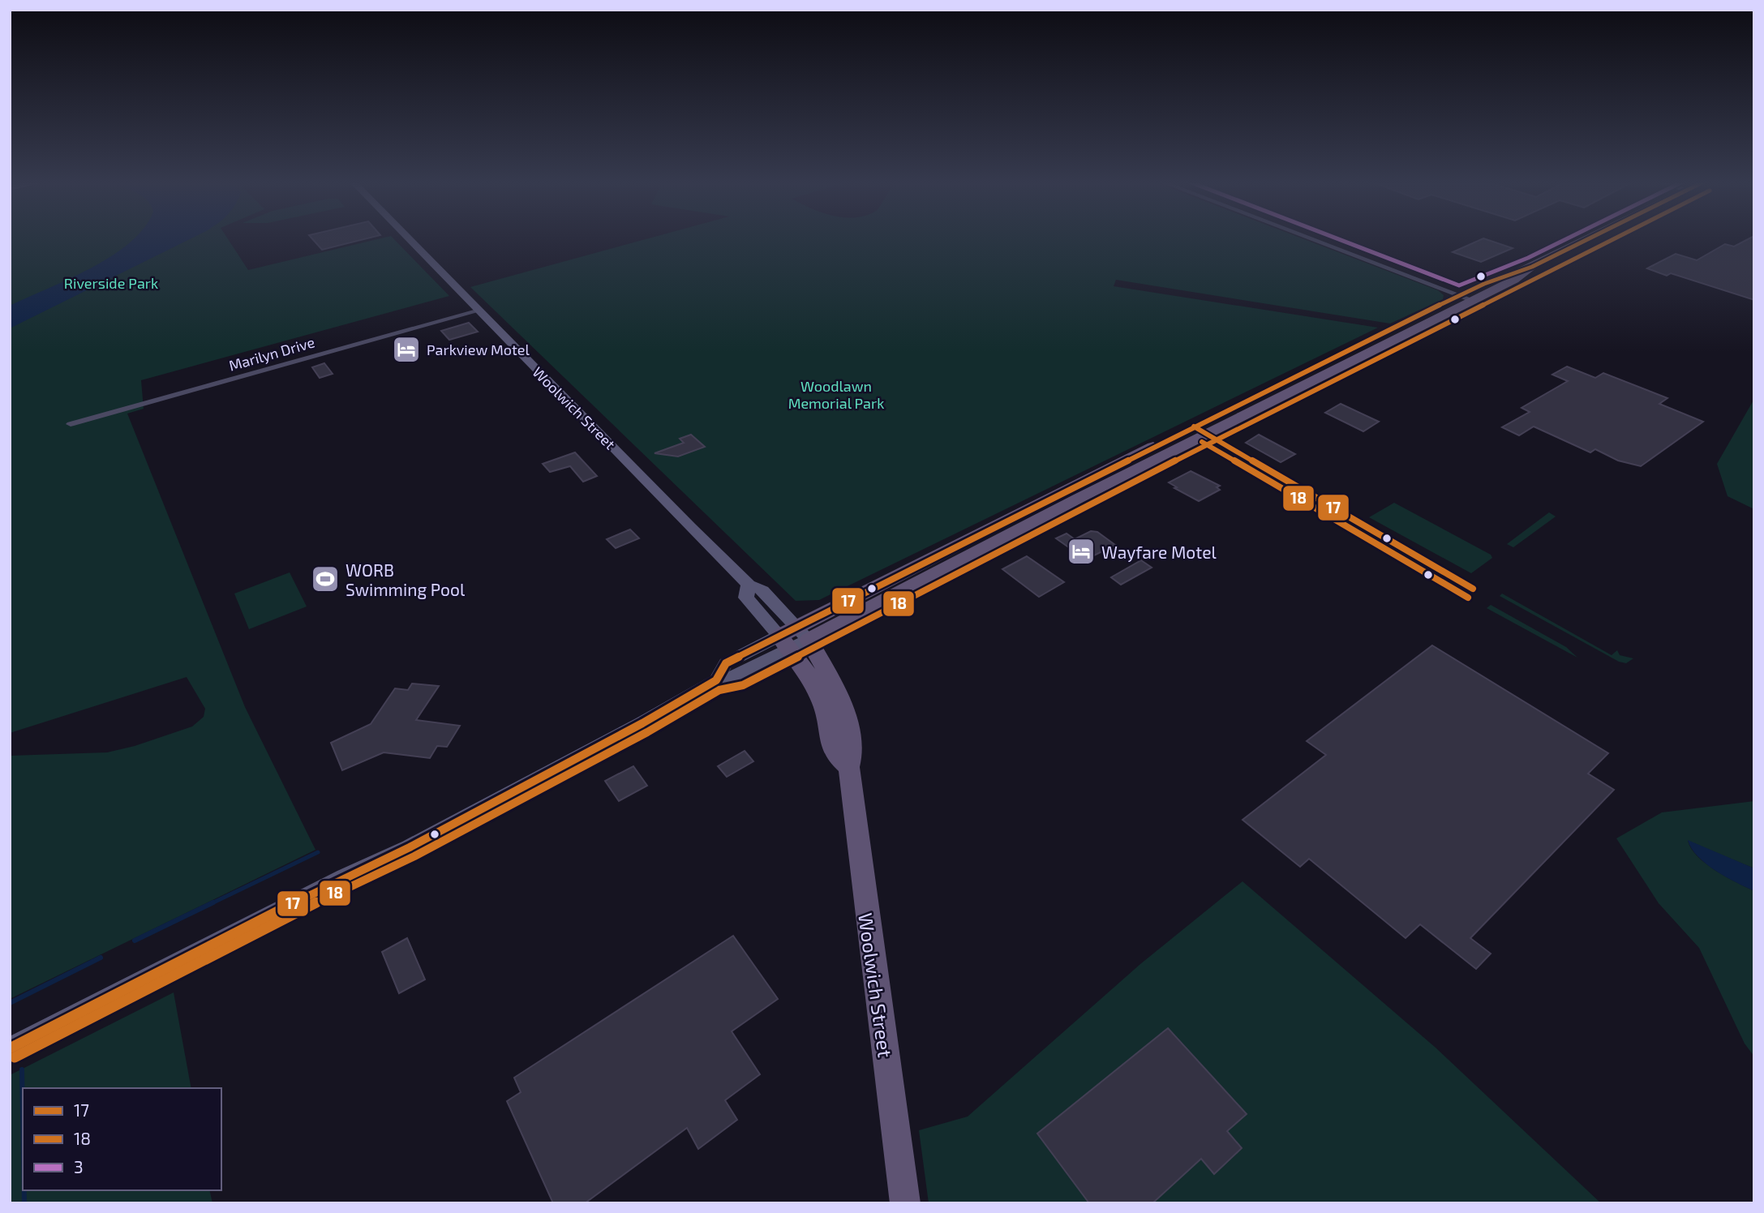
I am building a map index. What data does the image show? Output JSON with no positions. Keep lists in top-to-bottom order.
{
  "streets": {
    "main road": ["Woolwich Street"],
    "street": ["Marilyn Drive"]
  },
  "crossings": [
    ["Marilyn Drive", "Woolwich Street"]
  ],
  "parks": ["Riverside Park", "Woodlawn Memorial Park"],
  "places": {
    "hotel": ["Parkview Motel", "Wayfare Motel"],
    "sports": ["WORB Swimming Pool"]
  },
  "lines": ["transit line 17", "transit line 18", "transit line 3"],
  "legend": ["17", "18", "3"]
}
